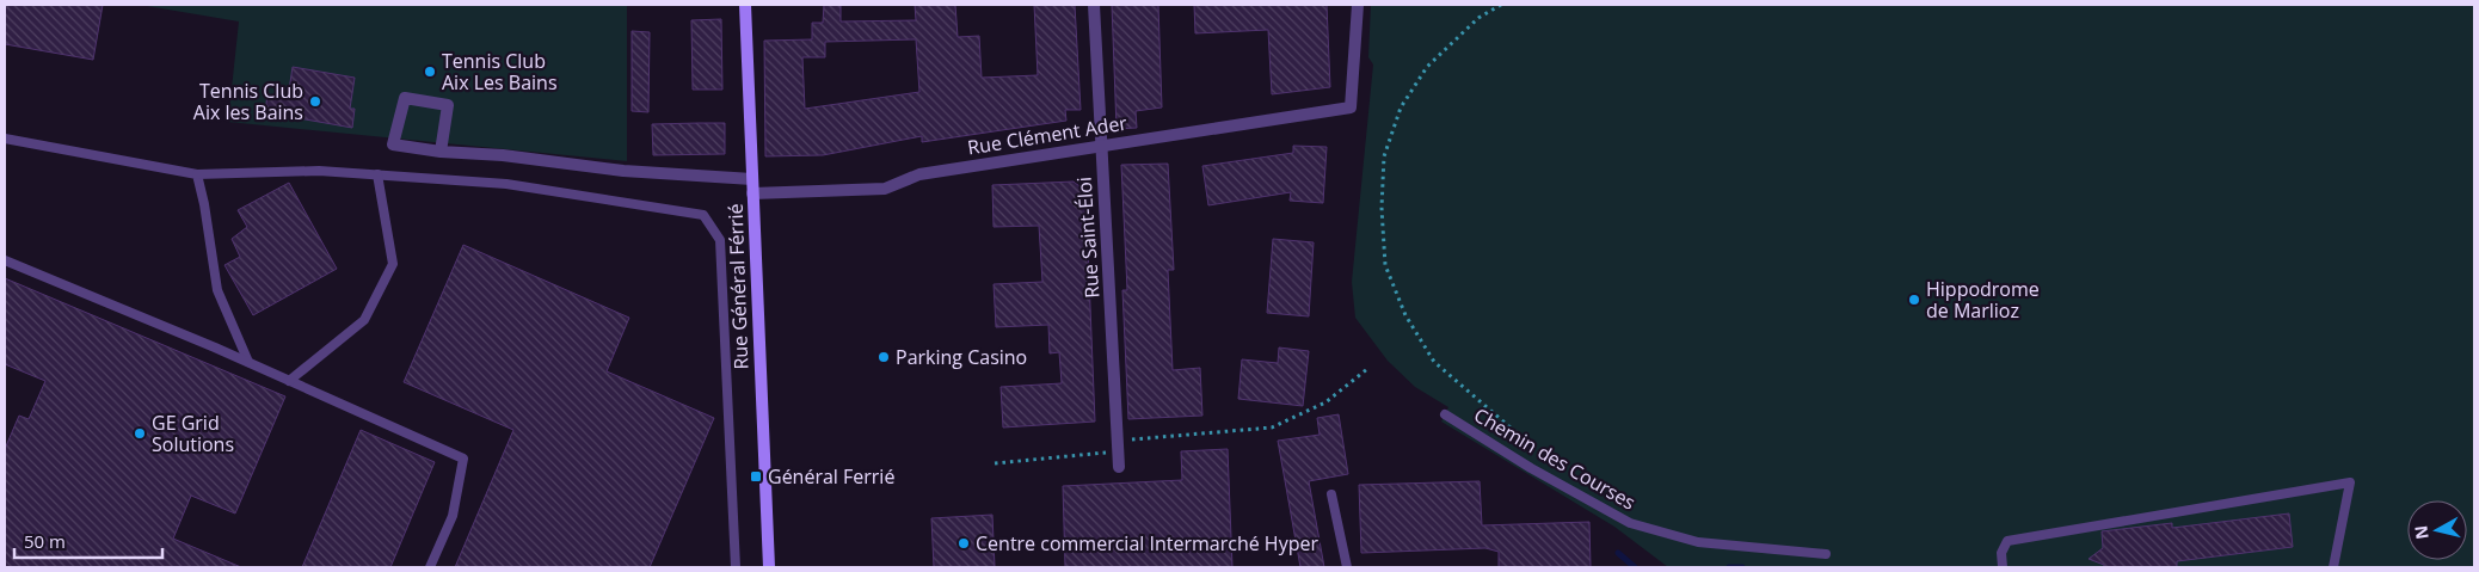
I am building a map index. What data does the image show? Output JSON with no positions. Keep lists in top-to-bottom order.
{
  "streets": {
    "main road": ["Rue Général Férrié"],
    "street": ["Rue Clément Ader", "Rue Saint-Éloi"],
    "lane": ["Chemin des Courses"]
  },
  "crossings": [
    ["Rue Clément Ader", "Rue Saint-Éloi"],
    ["Rue Clément Ader", "Rue Général Férrié"]
  ],
  "places": {
    "other": [
      "Tennis Club Aix Les Bains",
      "Tennis Club Aix les Bains",
      "Hippodrome de Marlioz",
      "Parking Casino",
      "GE Grid Solutions",
      "Centre commercial Intermarché Hyper"
    ],
    "transit": ["Général Ferrié"]
  },
  "scale_bar": "50 m",
  "north": "left"
}
